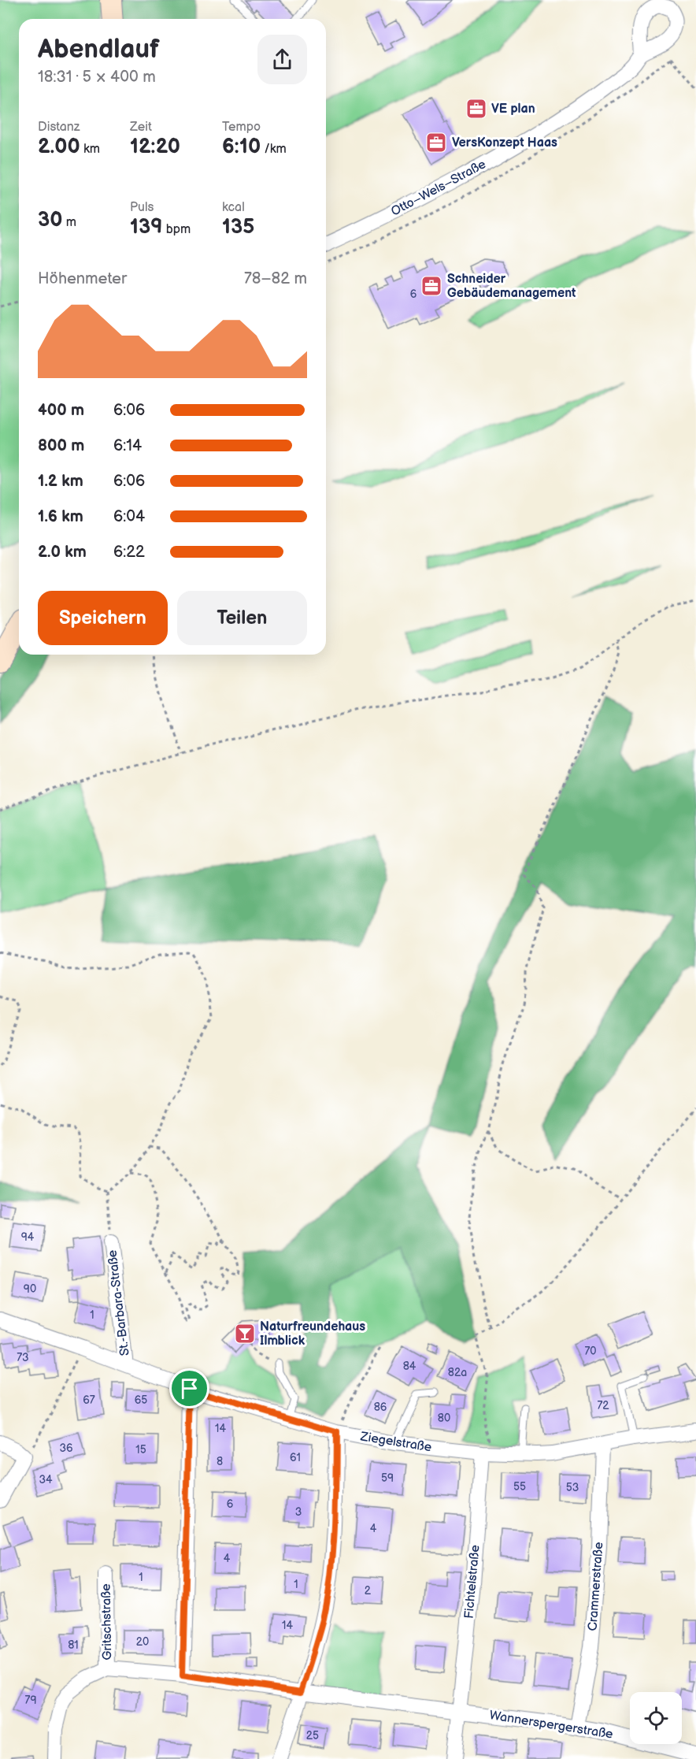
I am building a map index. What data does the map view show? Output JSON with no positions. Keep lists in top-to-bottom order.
{
  "streets": {
    "street": [
      "Otto–Wels–Straße",
      "St.-Barbara-Straße",
      "Ziegelstraße",
      "Fichtelstraße",
      "Crammerstraße",
      "Gritschstraße",
      "Wannerspergerstraße"
    ]
  },
  "crossings": [
    ["St.-Barbara-Straße", "Ziegelstraße"],
    ["Ziegelstraße", "Fichtelstraße"],
    ["Ziegelstraße", "Crammerstraße"],
    ["Fichtelstraße", "Wannerspergerstraße"],
    ["Crammerstraße", "Wannerspergerstraße"],
    ["Gritschstraße", "Wannerspergerstraße"]
  ],
  "places": {
    "office": ["VE plan", "VersKonzept Haas", "Schneider Gebäudemanagement"],
    "bar": ["Naturfreundehaus Ilmblick"]
  },
  "house_numbers": [
    "6",
    "94",
    "90",
    "1",
    "70",
    "73",
    "84",
    "82a",
    "67",
    "65",
    "72",
    "86",
    "80",
    "14",
    "36",
    "15",
    "61",
    "8",
    "59",
    "34",
    "55",
    "53",
    "6",
    "3",
    "4",
    "4",
    "1",
    "1",
    "2",
    "14",
    "20",
    "81",
    "79",
    "25"
  ],
  "page": {
    "heading": ["Abendlauf", "18:31 · 5 × 400 m"],
    "stats": [
      ["Distanz", "2.00 km"],
      ["Zeit", "12:20"],
      ["Tempo", "6:10 /km"],
      ["30 m"],
      ["Puls", "139 bpm"],
      ["kcal", "135"]
    ],
    "chart": ["Höhenmeter", "78–82 m"],
    "list": [
      {
        "name": "400 m",
        "note": "6:06"
      },
      {
        "name": "800 m",
        "note": "6:14"
      },
      {
        "name": "1.2 km",
        "note": "6:06"
      },
      {
        "name": "1.6 km",
        "note": "6:04"
      },
      {
        "name": "2.0 km",
        "note": "6:22"
      }
    ],
    "buttons": ["Speichern", "Teilen"]
  }
}
